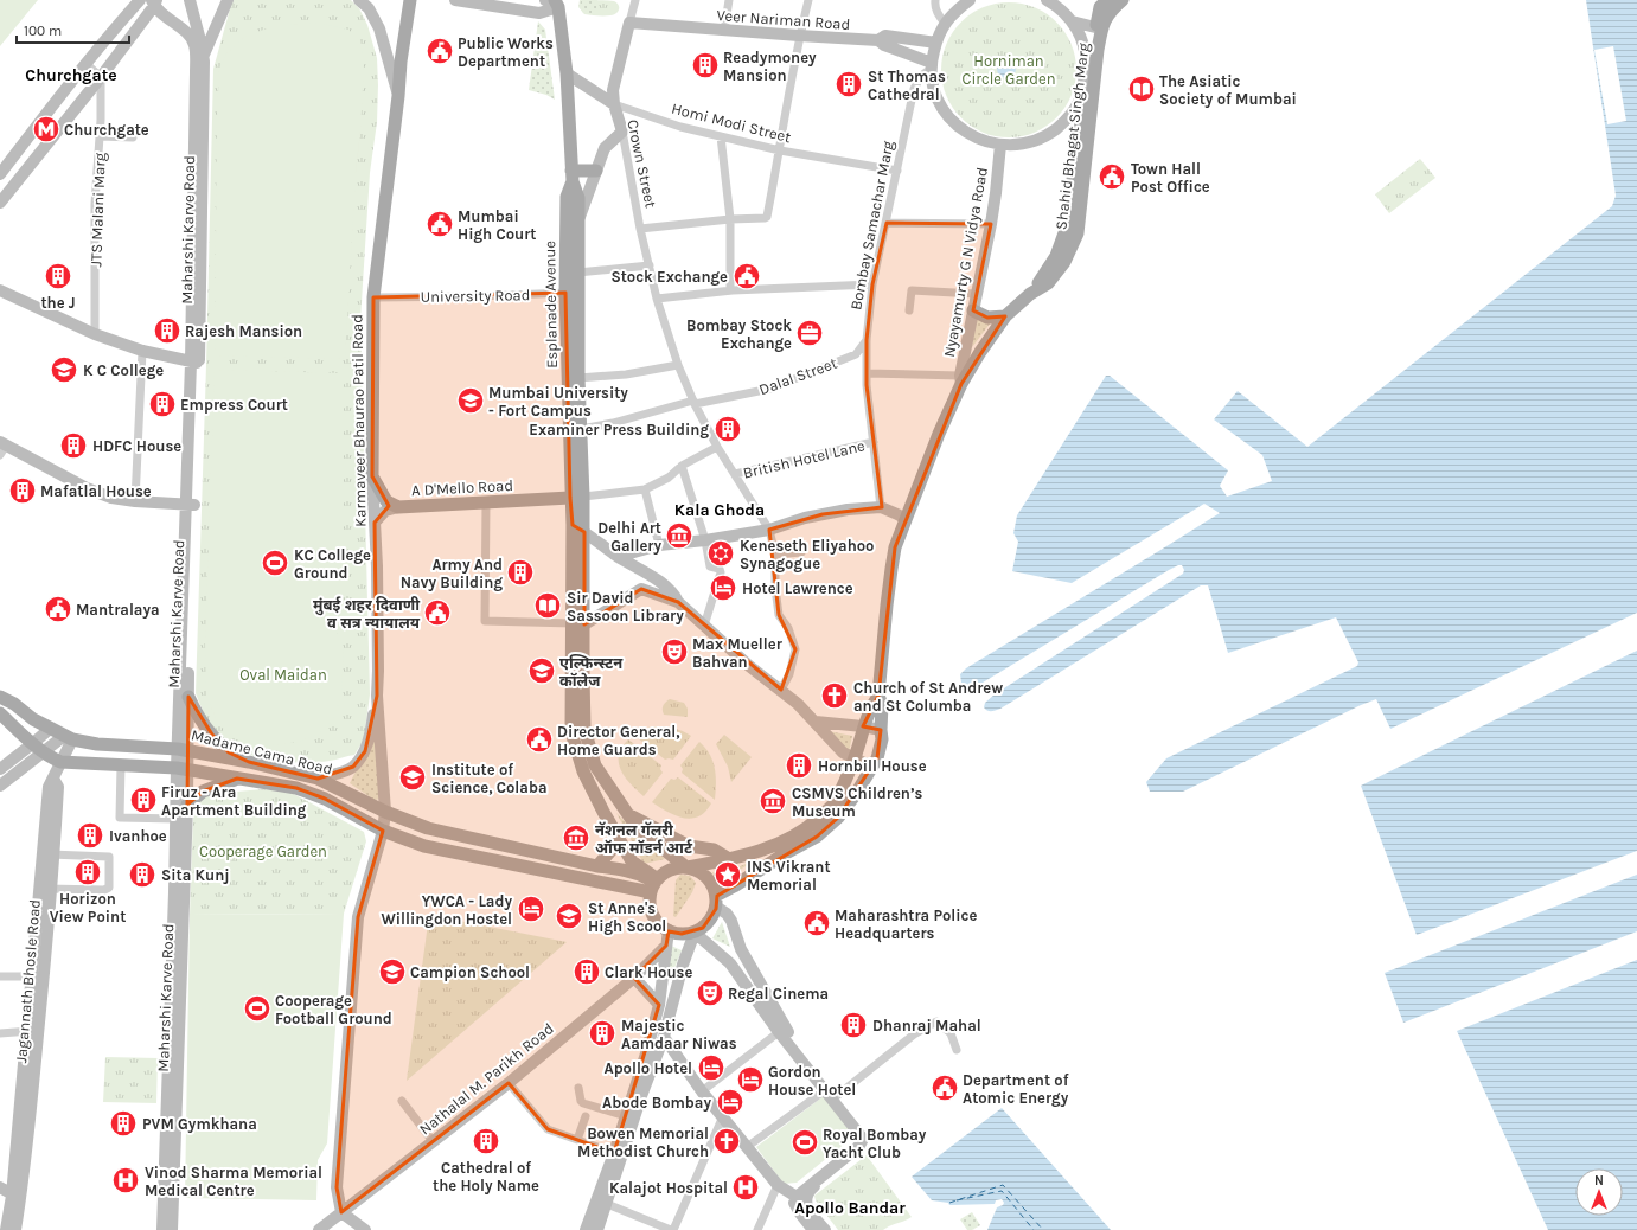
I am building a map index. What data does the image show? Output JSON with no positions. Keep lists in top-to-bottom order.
{
  "streets": {
    "main road": [
      "Shahid Bhagat Singh Marg",
      "Esplanade Avenue",
      "Karmaveer Bhaurao Patil Road",
      "A D'Mello Road",
      "Madame Cama Road"
    ],
    "street": [
      "Veer Nariman Road",
      "Homi Modi Street",
      "Crown Street",
      "JTS Malani Marg",
      "Bombay Samachar Marg",
      "Maharshi Karve Road",
      "Nyayamurty G N Vidya Road",
      "University Road",
      "Dalal Street",
      "British Hotel Lane",
      "Jagannath Bhosle Road",
      "Nathalal M. Parikh Road"
    ]
  },
  "crossings": [
    ["Veer Nariman Road", "Crown Street"],
    ["Veer Nariman Road", "Bombay Samachar Marg"],
    ["Homi Modi Street", "Crown Street"],
    ["Homi Modi Street", "Bombay Samachar Marg"],
    ["Shahid Bhagat Singh Marg", "Nyayamurty G N Vidya Road"],
    ["Shahid Bhagat Singh Marg", "Madame Cama Road"],
    ["Crown Street", "Dalal Street"],
    ["Crown Street", "British Hotel Lane"],
    ["Bombay Samachar Marg", "Dalal Street"],
    ["Bombay Samachar Marg", "British Hotel Lane"],
    ["Maharshi Karve Road", "Madame Cama Road"],
    ["University Road", "Esplanade Avenue"],
    ["University Road", "Karmaveer Bhaurao Patil Road"],
    ["Esplanade Avenue", "A D'Mello Road"],
    ["Karmaveer Bhaurao Patil Road", "A D'Mello Road"],
    ["Karmaveer Bhaurao Patil Road", "Madame Cama Road"],
    ["Karmaveer Bhaurao Patil Road", "Nathalal M. Parikh Road"],
    ["Madame Cama Road", "Jagannath Bhosle Road"]
  ],
  "districts": ["Churchgate", "Kala Ghoda", "Apollo Bandar"],
  "parks": ["Horniman Circle Garden", "Oval Maidan", "Cooperage Garden"],
  "places": {
    "public building": [
      "Public Works Department",
      "Town Hall Post Office",
      "Mumbai High Court",
      "Stock Exchange",
      "Mantralaya",
      "मुंबई शहर दिवाणी व सत्र न्यायालय",
      "Director General, Home Guards",
      "Maharashtra Police Headquarters",
      "Department of Atomic Energy"
    ],
    "building": [
      "Readymoney Mansion",
      "St Thomas Cathedral",
      "the J",
      "Rajesh Mansion",
      "Empress Court",
      "Examiner Press Building",
      "HDFC House",
      "Mafatlal House",
      "Army And Navy Building",
      "Hornbill House",
      "Firuz - Ara Apartment Building",
      "Ivanhoe",
      "Horizon View Point",
      "Sita Kunj",
      "Clark House",
      "Dhanraj Mahal",
      "Majestic Aamdaar Niwas",
      "PVM Gymkhana",
      "Cathedral of the Holy Name"
    ],
    "library": ["The Asiatic Society of Mumbai", "Sir David Sassoon Library"],
    "metro station": ["Churchgate"],
    "office": ["Bombay Stock Exchange"],
    "school or university": [
      "K C College",
      "Mumbai University - Fort Campus",
      "एल्फिन्स्टन कॉलेज",
      "Institute of Science, Colaba",
      "St Anne's High Scool",
      "Campion School"
    ],
    "museum": ["Delhi Art Gallery", "CSMVS Children’s Museum", "नॅशनल गॅलरी ऑफ मॉडर्न आर्ट"],
    "synagogue": ["Keneseth Eliyahoo Synagogue"],
    "sports": ["KC College Ground", "Cooperage Football Ground", "Royal Bombay Yacht Club"],
    "hotel": [
      "Hotel Lawrence",
      "YWCA - Lady Willingdon Hostel",
      "Apollo Hotel",
      "Gordon House Hotel",
      "Abode Bombay"
    ],
    "theatre": ["Max Mueller Bahvan", "Regal Cinema"],
    "church": ["Church of St Andrew and St Columba", "Bowen Memorial Methodist Church"],
    "place": ["INS Vikrant Memorial"],
    "hospital": ["Vinod Sharma Memorial Medical Centre", "Kalajot Hospital"]
  },
  "scale_bar": "100 m",
  "north": "top"
}
